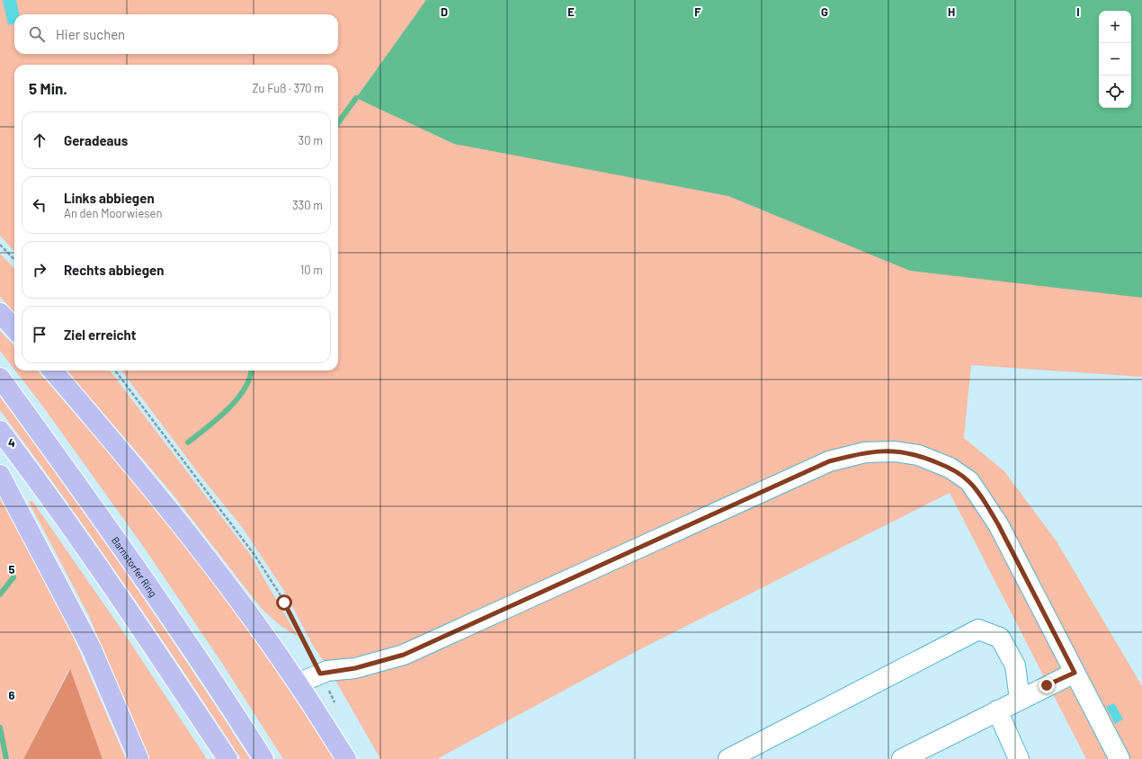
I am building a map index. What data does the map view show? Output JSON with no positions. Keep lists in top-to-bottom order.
{
  "streets": {
    "highway": ["Barnstorfer Ring"]
  },
  "page": {
    "map_buttons": ["+", "−"],
    "search": "Hier suchen",
    "heading": ["5 Min.", "Zu Fuß · 370 m"],
    "list": [
      ["Geradeaus", "30 m"],
      ["Links abbiegen", "An den Moorwiesen", "330 m"],
      ["Rechts abbiegen", "10 m"],
      "Ziel erreicht"
    ]
  },
  "grid": {
    "columns": [
      "D",
      "E",
      "F",
      "G",
      "H",
      "I"
    ],
    "rows": ["4", "5", "6"]
  }
}
